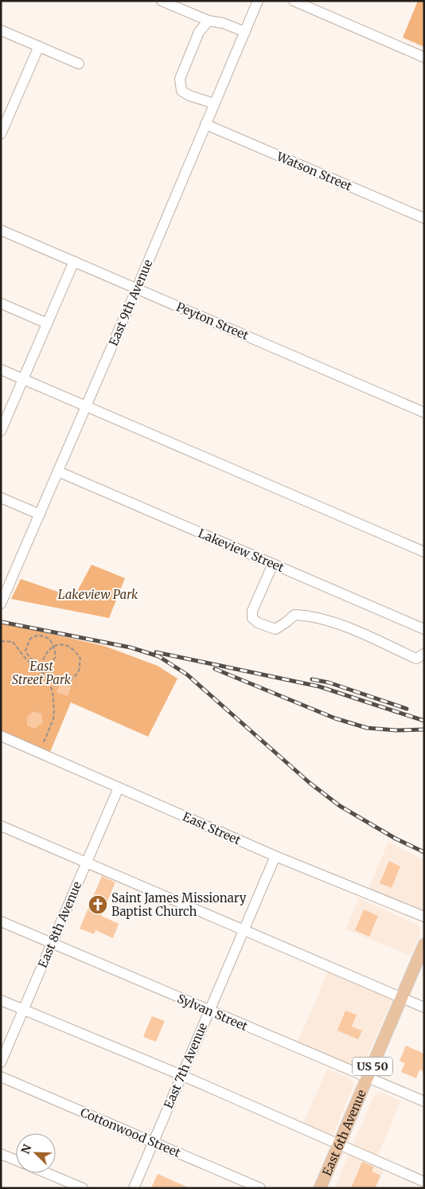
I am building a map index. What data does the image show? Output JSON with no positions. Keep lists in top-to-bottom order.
{
  "streets": {
    "main road": ["US 50", "East 6th Avenue"],
    "street": [
      "Watson Street",
      "East 9th Avenue",
      "Peyton Street",
      "Lakeview Street",
      "East Street",
      "East 8th Avenue",
      "Sylvan Street",
      "East 7th Avenue",
      "Cottonwood Street"
    ]
  },
  "crossings": [
    ["Watson Street", "East 9th Avenue"],
    ["East 9th Avenue", "Peyton Street"],
    ["East 9th Avenue", "Lakeview Street"],
    ["East Street", "East 8th Avenue"],
    ["East Street", "East 7th Avenue"],
    ["East 8th Avenue", "Sylvan Street"],
    ["Sylvan Street", "East 7th Avenue"],
    ["Sylvan Street", "East 6th Avenue"],
    ["East 7th Avenue", "Cottonwood Street"]
  ],
  "parks": ["Lakeview Park", "East Street Park"],
  "places": {
    "church": ["Saint James Missionary Baptist Church"]
  },
  "north": "top left"
}
